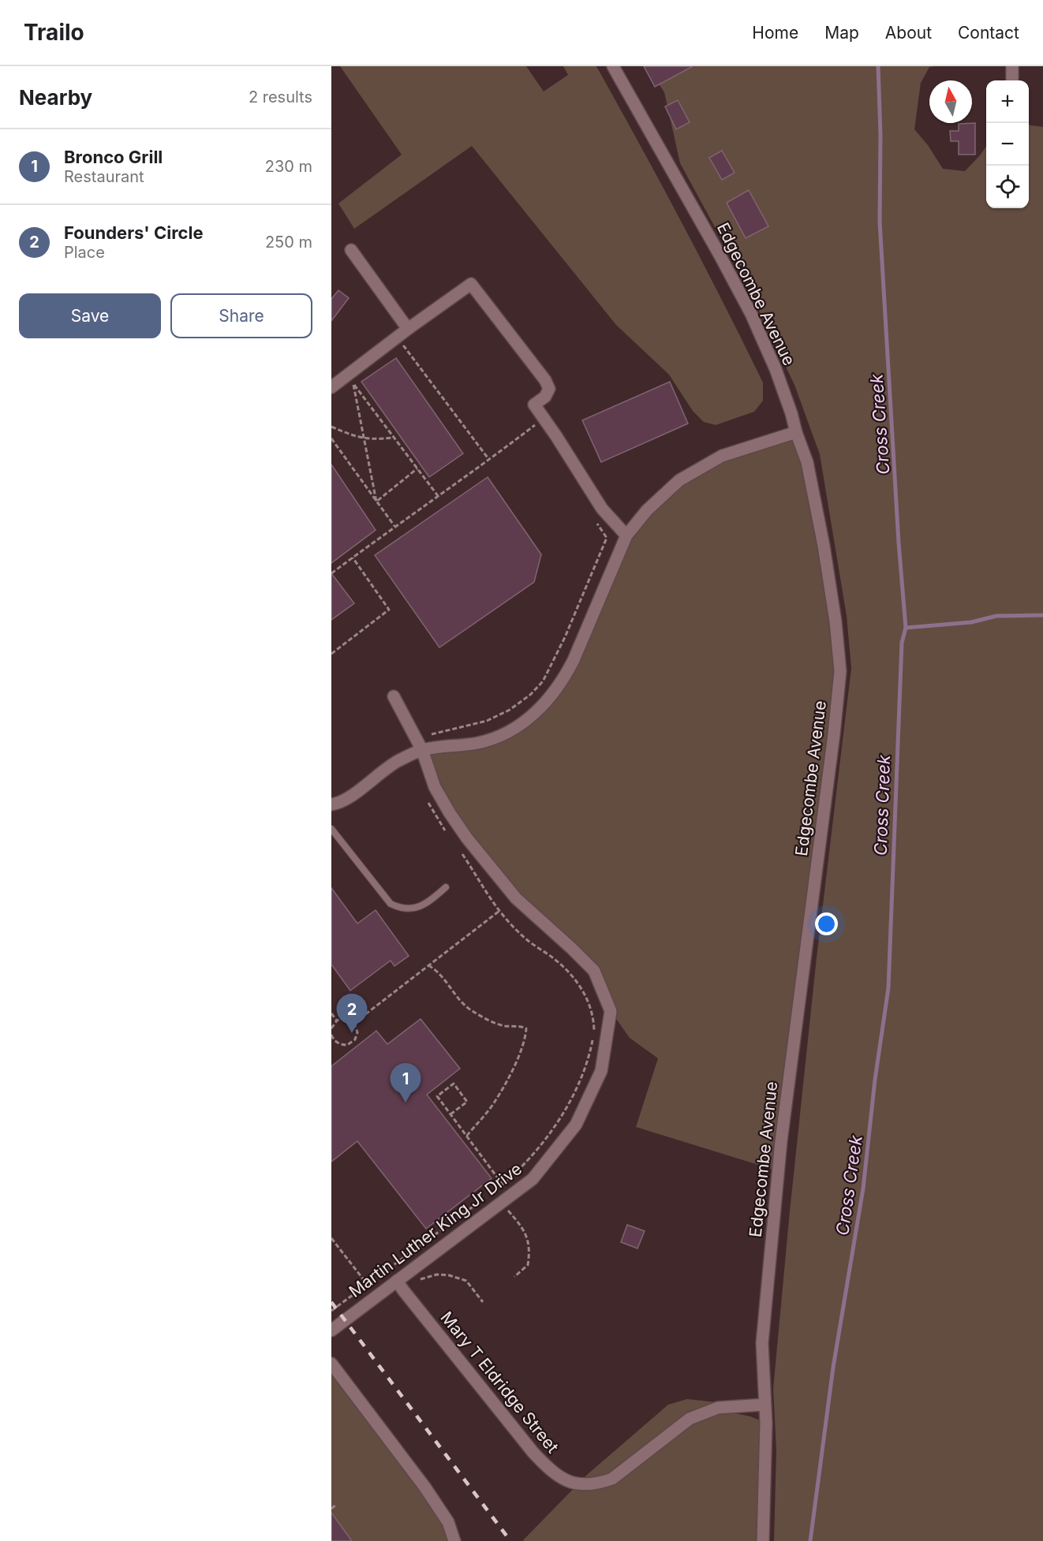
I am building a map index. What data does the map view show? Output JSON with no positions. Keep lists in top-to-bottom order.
{
  "streets": {
    "street": ["Edgecombe Avenue", "Martin Luther King Jr Drive", "Mary T Eldridge Street"]
  },
  "crossings": [
    ["Edgecombe Avenue", "Mary T Eldridge Street"],
    ["Martin Luther King Jr Drive", "Mary T Eldridge Street"]
  ],
  "water": ["Cross Creek"],
  "north": "top",
  "page": {
    "header": "Trailo",
    "nav": [
      "Home",
      "Map",
      "About",
      "Contact"
    ],
    "heading": ["Nearby", "2 results"],
    "map_buttons": ["+", "−"],
    "list": [
      {
        "mark": "1",
        "name": "Bronco Grill",
        "note": "Restaurant",
        "value": "230 m"
      },
      {
        "mark": "2",
        "name": "Founders' Circle",
        "note": "Place",
        "value": "250 m"
      }
    ],
    "buttons": ["Save", "Share"],
    "pins": ["2", "1"]
  }
}
